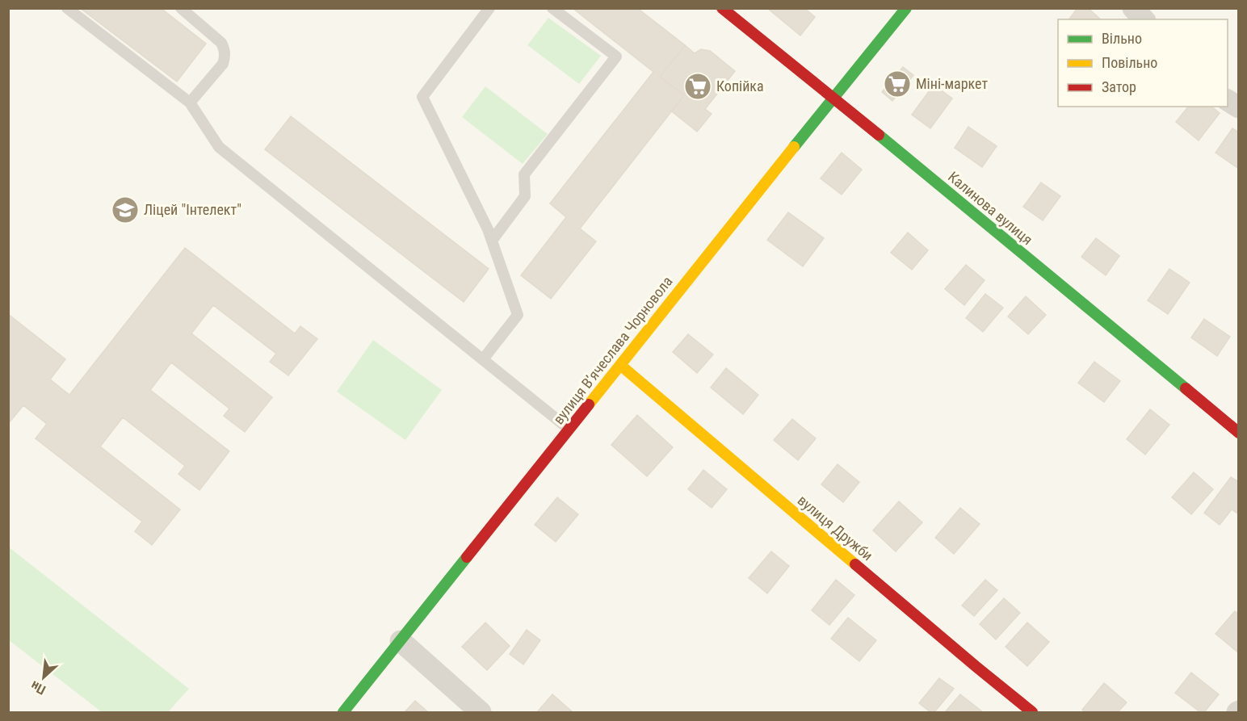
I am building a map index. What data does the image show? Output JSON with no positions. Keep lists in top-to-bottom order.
{
  "streets": {
    "street": ["Калинова вулиця", "вулиця Вʼячеслава Чорновола", "вулиця Дружби"]
  },
  "crossings": [
    ["Калинова вулиця", "вулиця Вʼячеслава Чорновола"],
    ["вулиця Вʼячеслава Чорновола", "вулиця Дружби"]
  ],
  "places": {
    "supermarket": ["Міні-маркет", "Копійка"],
    "school or university": ["Ліцей \"Інтелект\""]
  },
  "legend": ["Вільно", "Повільно", "Затор"],
  "north": "bottom left"
}
